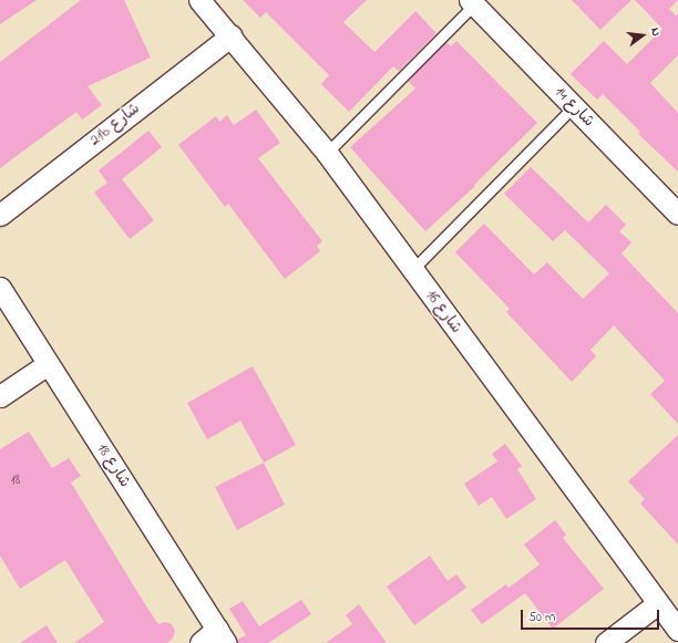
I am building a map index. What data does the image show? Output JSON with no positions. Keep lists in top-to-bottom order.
{
  "streets": {
    "street": [
      "شارع 14",
      "21b شارع",
      "شارع 16",
      "شارع 18"
    ]
  },
  "crossings": [
    ["21b شارع", "شارع 16"]
  ],
  "house_numbers": ["18"],
  "scale_bar": "50 m",
  "north": "right"
}
